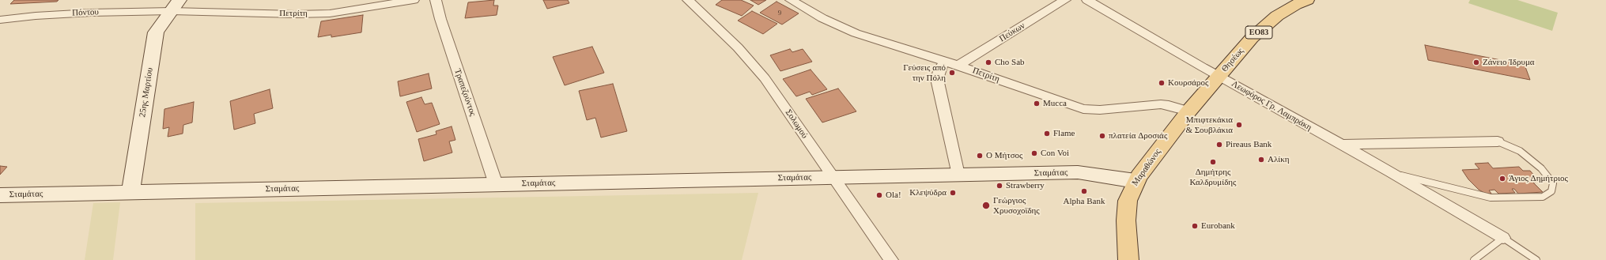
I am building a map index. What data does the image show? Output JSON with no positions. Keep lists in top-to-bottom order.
{
  "streets": {
    "main road": ["ΕΟ83", "Θησέως", "Μαραθώνος"],
    "street": [
      "Πόντου",
      "Πετρίτη",
      "Πεύκων",
      "25ης Μαρτίου",
      "Τραπεζούντος",
      "Λεωφόρος Γρ. Λαμπράκη",
      "Σολωμού",
      "Σταμάτας"
    ]
  },
  "crossings": [
    ["Πόντου", "Πετρίτη"],
    ["Πόντου", "25ης Μαρτίου"],
    ["Πετρίτη", "Πεύκων"],
    ["Πετρίτη", "25ης Μαρτίου"],
    ["Πετρίτη", "Μαραθώνος"],
    ["Θησέως", "Λεωφόρος Γρ. Λαμπράκη"],
    ["Θησέως", "Μαραθώνος"],
    ["25ης Μαρτίου", "Σταμάτας"],
    ["Τραπεζούντος", "Σταμάτας"],
    ["Λεωφόρος Γρ. Λαμπράκη", "Μαραθώνος"],
    ["Σολωμού", "Σταμάτας"],
    ["Μαραθώνος", "Σταμάτας"]
  ],
  "places": [
    "Cho Sab",
    "Ζάνειο Ίδρυμα",
    "Γεύσεις από την Πόλη",
    "Κουρσάρος",
    "Mucca",
    "Μπιφτεκάκια & Σουβλάκια",
    "Flame",
    "πλατεία Δροσιάς",
    "Pireaus Bank",
    "Con Voi",
    "Ο Μήτσος",
    "Αλίκη",
    "Δημήτρης Καλδρυμίδης",
    "Άγιος Δημήτριος",
    "Strawberry",
    "Alpha Bank",
    "Κλεψύδρα",
    "Ola!",
    "Γεώργιος Χρυσοχοϊδης",
    "Eurobank"
  ],
  "house_numbers": ["9"]
}
